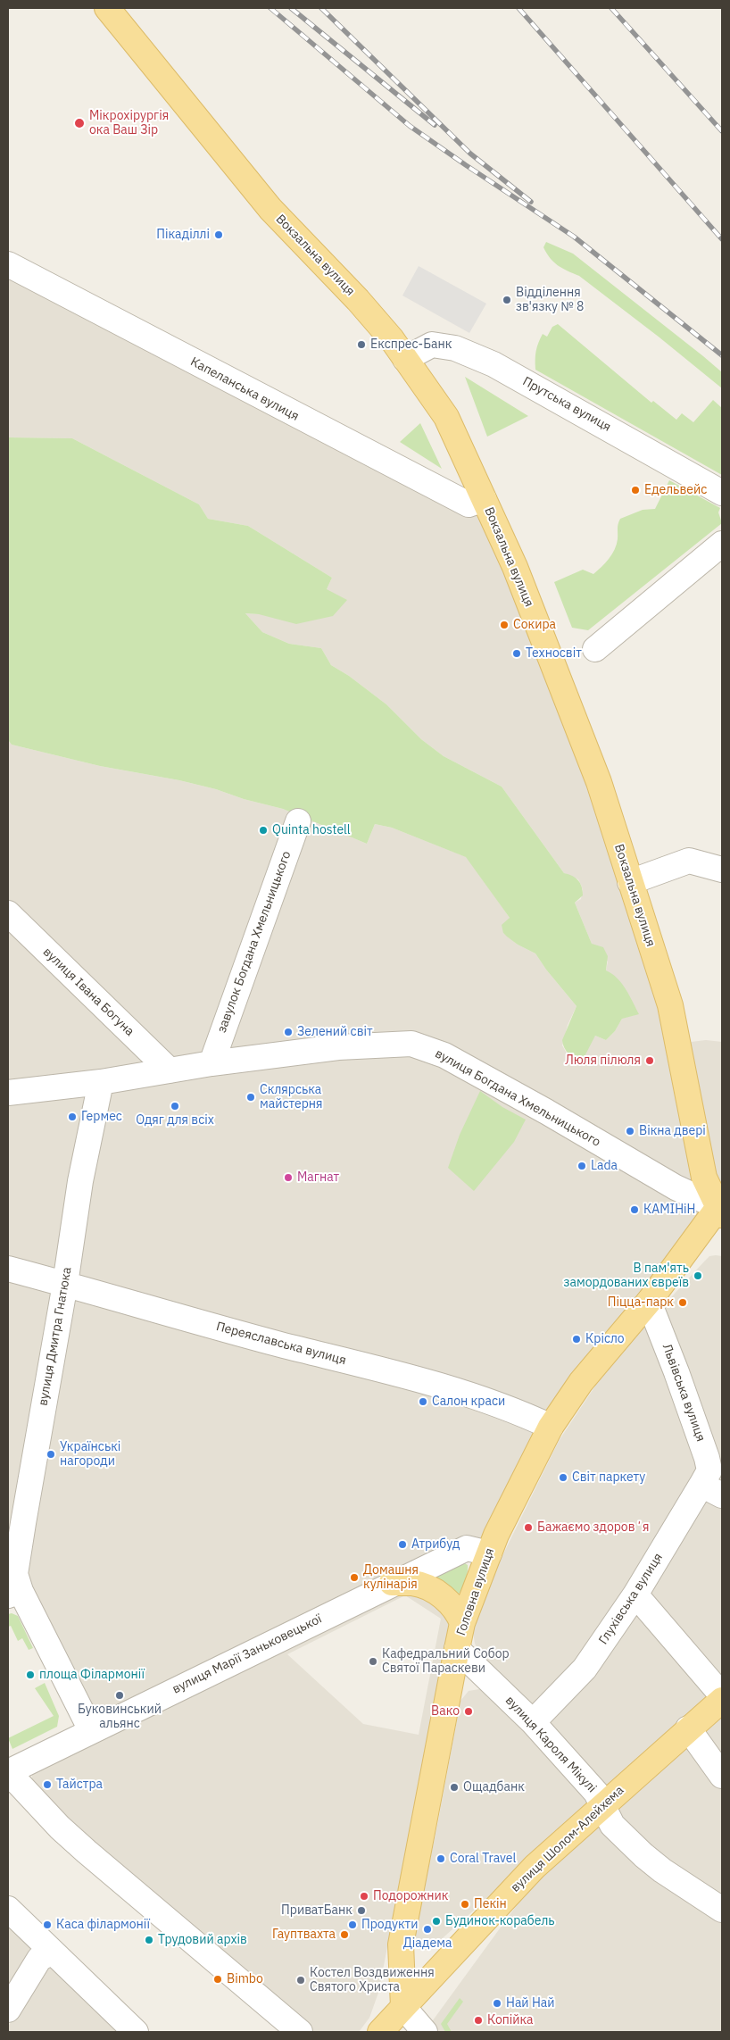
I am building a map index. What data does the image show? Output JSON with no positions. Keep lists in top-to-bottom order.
{
  "streets": {
    "main road": ["Вокзальна вулиця", "Головна вулиця", "вулиця Шолом-Алейхема"],
    "street": [
      "Капеланська вулиця",
      "Прутська вулиця",
      "завулок Богдана Хмельницького",
      "вулиця Івана Богуна",
      "вулиця Богдана Хмельницького",
      "вулиця Дмитра Гнатюка",
      "Переяславська вулиця",
      "Львівська вулиця",
      "Глухівська вулиця",
      "вулиця Марії Заньковецької",
      "вулиця Кароля Мікулі"
    ]
  },
  "crossings": [
    ["Вокзальна вулиця", "Капеланська вулиця"],
    ["Вокзальна вулиця", "Прутська вулиця"],
    ["Вокзальна вулиця", "вулиця Богдана Хмельницького"],
    ["Вокзальна вулиця", "Головна вулиця"],
    ["завулок Богдана Хмельницького", "вулиця Богдана Хмельницького"],
    ["вулиця Івана Богуна", "вулиця Богдана Хмельницького"],
    ["вулиця Богдана Хмельницького", "вулиця Дмитра Гнатюка"],
    ["вулиця Богдана Хмельницького", "Головна вулиця"],
    ["вулиця Дмитра Гнатюка", "Переяславська вулиця"],
    ["Переяславська вулиця", "Головна вулиця"],
    ["Львівська вулиця", "Головна вулиця"],
    ["Львівська вулиця", "Глухівська вулиця"],
    ["Головна вулиця", "вулиця Марії Заньковецької"],
    ["Головна вулиця", "вулиця Кароля Мікулі"],
    ["Головна вулиця", "вулиця Шолом-Алейхема"],
    ["Глухівська вулиця", "вулиця Кароля Мікулі"],
    ["вулиця Кароля Мікулі", "вулиця Шолом-Алейхема"]
  ],
  "places": [
    "Мікрохірургія ока Ваш Зір",
    "Пікаділлі",
    "Відділення зв'язку № 8",
    "Eкспрес-Банк",
    "Едельвейс",
    "Сокира",
    "Техносвіт",
    "Quinta hostell",
    "Зелений світ",
    "Люля пілюля",
    "Склярська майстерня",
    "Одяг для всіх",
    "Гермес",
    "Вікна двері",
    "Lada",
    "Магнат",
    "КАМІНіН",
    "В пам'ять замордованих євреїв",
    "Піцца-парк",
    "Крісло",
    "Салон краси",
    "Українські нагороди",
    "Світ паркету",
    "Бажаємо здоровʼя",
    "Атрибуд",
    "Домашня кулінарія",
    "Кафедральний Собор Святої Параскеви",
    "площа Філармонії",
    "Буковинський альянс",
    "Вако",
    "Тайстра",
    "Ощадбанк",
    "Coral Travel",
    "Подорожник",
    "Пекін",
    "ПриватБанк",
    "Будинок-корабель",
    "Каса філармонії",
    "Продукти",
    "Діадема",
    "Гауптвахта",
    "Трудовий архів",
    "Bimbo",
    "Костел Воздвиження Святого Христа",
    "Най Най",
    "Копійка"
  ]
}
